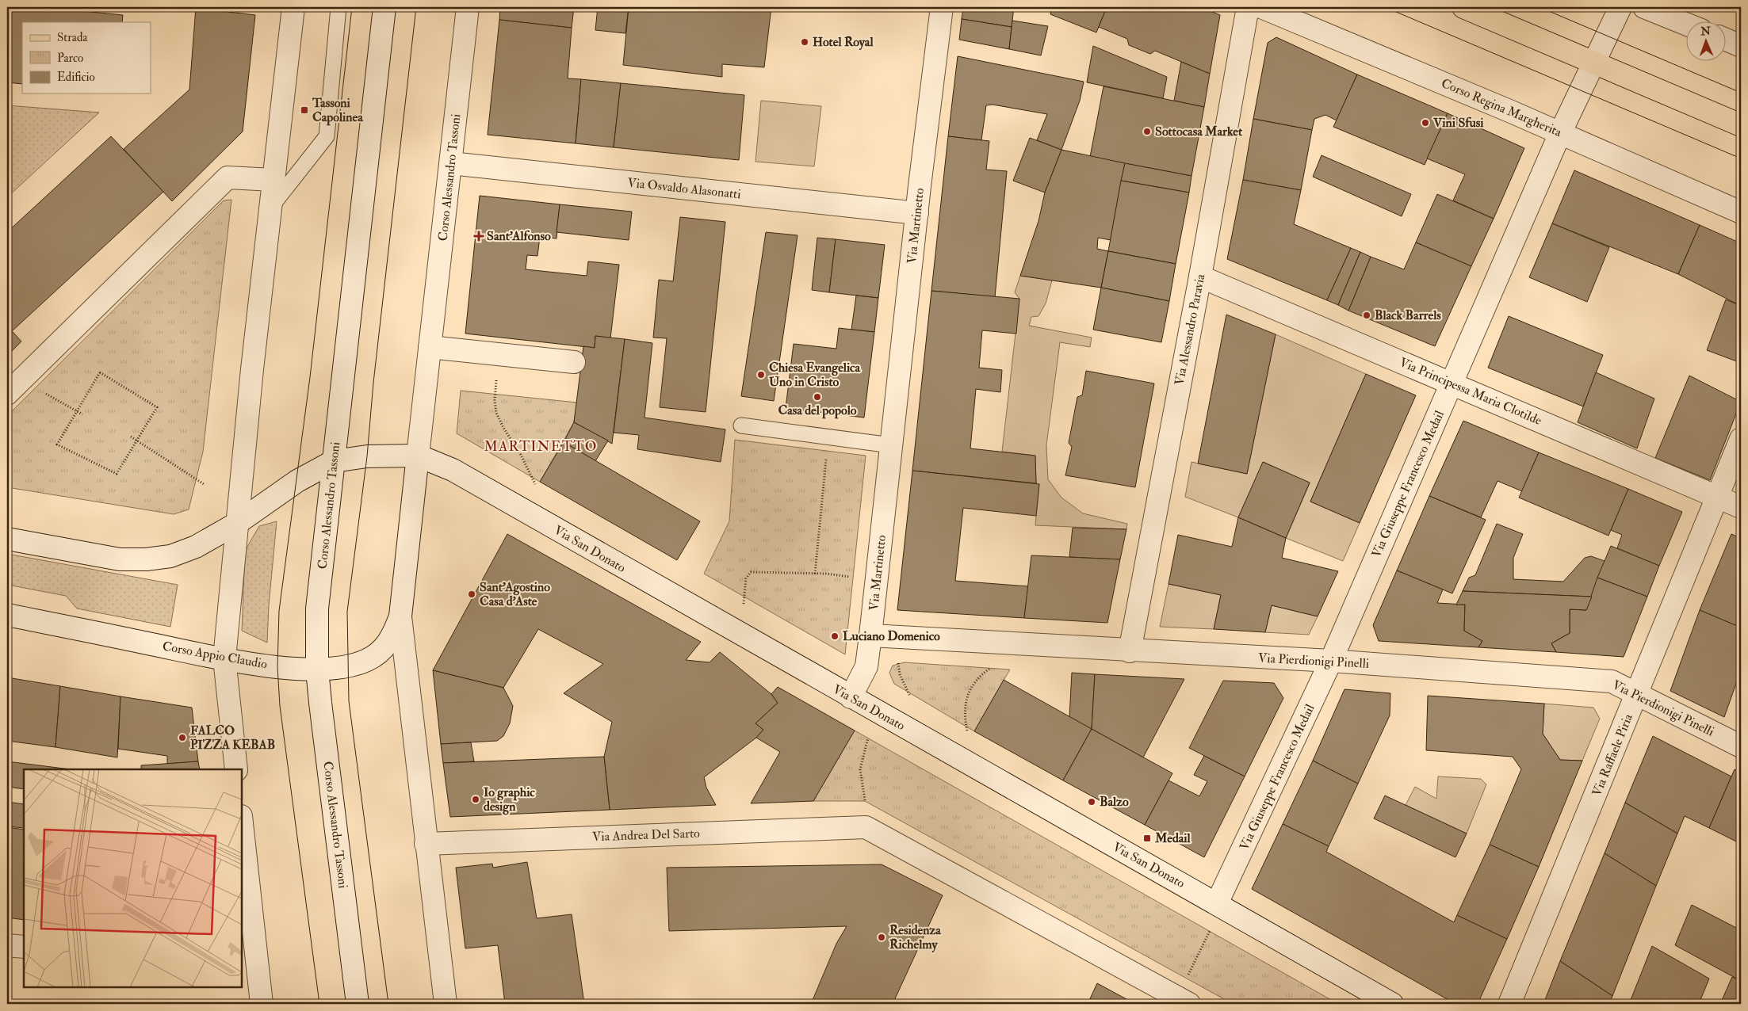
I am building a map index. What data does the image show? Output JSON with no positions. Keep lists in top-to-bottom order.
{
  "streets": {
    "street": [
      "Corso Regina Margherita",
      "Corso Alessandro Tassoni",
      "Via Osvaldo Alasonatti",
      "Via Martinetto",
      "Via Alessandro Paravia",
      "Via Principessa Maria Clotilde",
      "Via Giuseppe Francesco Medail",
      "Via San Donato",
      "Corso Appio Claudio",
      "Via Pierdionigi Pinelli",
      "Via Raffaele Piria",
      "Via Andrea Del Sarto"
    ]
  },
  "crossings": [
    ["Corso Regina Margherita", "Via Giuseppe Francesco Medail"],
    ["Corso Alessandro Tassoni", "Via Osvaldo Alasonatti"],
    ["Corso Alessandro Tassoni", "Via San Donato"],
    ["Corso Alessandro Tassoni", "Corso Appio Claudio"],
    ["Corso Alessandro Tassoni", "Via Andrea Del Sarto"],
    ["Via Osvaldo Alasonatti", "Via Martinetto"],
    ["Via Martinetto", "Via San Donato"],
    ["Via Martinetto", "Via Pierdionigi Pinelli"],
    ["Via Alessandro Paravia", "Via Principessa Maria Clotilde"],
    ["Via Alessandro Paravia", "Via Pierdionigi Pinelli"],
    ["Via Principessa Maria Clotilde", "Via Giuseppe Francesco Medail"],
    ["Via Principessa Maria Clotilde", "Via Raffaele Piria"],
    ["Via Giuseppe Francesco Medail", "Via San Donato"],
    ["Via Giuseppe Francesco Medail", "Via Pierdionigi Pinelli"],
    ["Via Pierdionigi Pinelli", "Via Raffaele Piria"]
  ],
  "districts": ["MARTINETTO"],
  "places": {
    "other": [
      "Hotel Royal",
      "Vini Sfusi",
      "Sottocasa Market",
      "Black Barrels",
      "Chiesa Evangelica Uno in Cristo",
      "Casa del popolo",
      "Sant'Agostino Casa d'Aste",
      "Luciano Domenico",
      "FALCO PIZZA KEBAB",
      "Io graphic design",
      "Balzo",
      "Residenza Richelmy"
    ],
    "transit": ["Tassoni Capolinea", "Medail"],
    "health": ["Sant'Alfonso"]
  },
  "legend": ["Strada", "Parco", "Edificio"],
  "north": "top"
}
